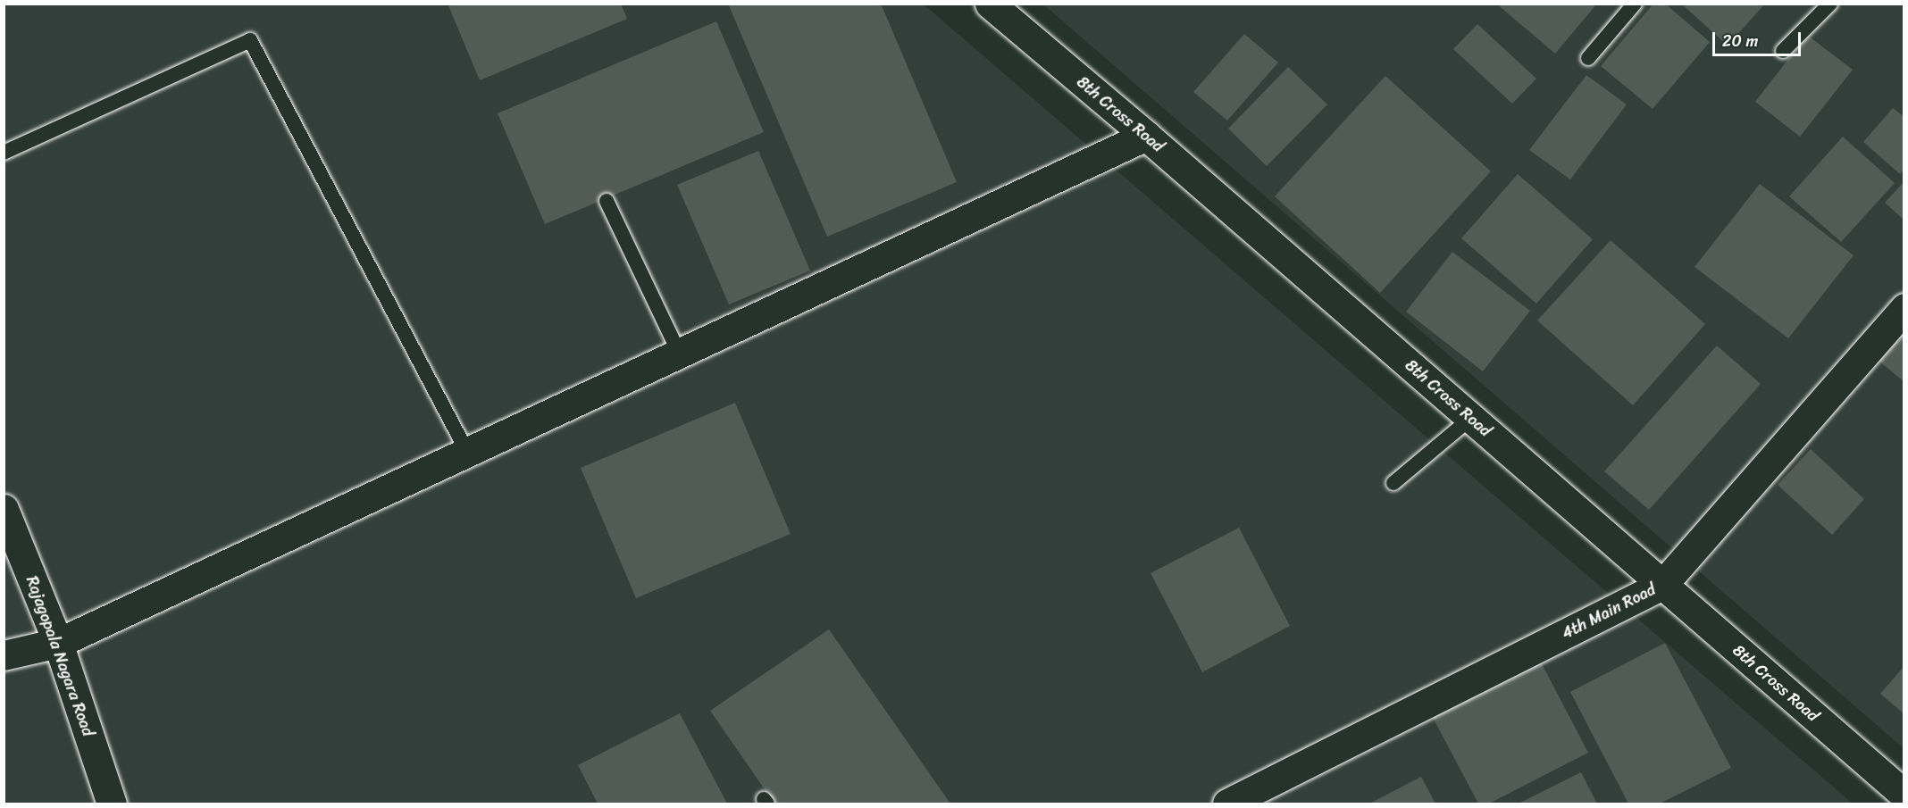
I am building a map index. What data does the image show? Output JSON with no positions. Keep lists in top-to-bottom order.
{
  "streets": {
    "street": ["8th Cross Road", "4th Main Road", "Rajagopala Nagara Road"]
  },
  "crossings": [
    ["8th Cross Road", "4th Main Road"]
  ],
  "scale_bar": "20 m"
}
